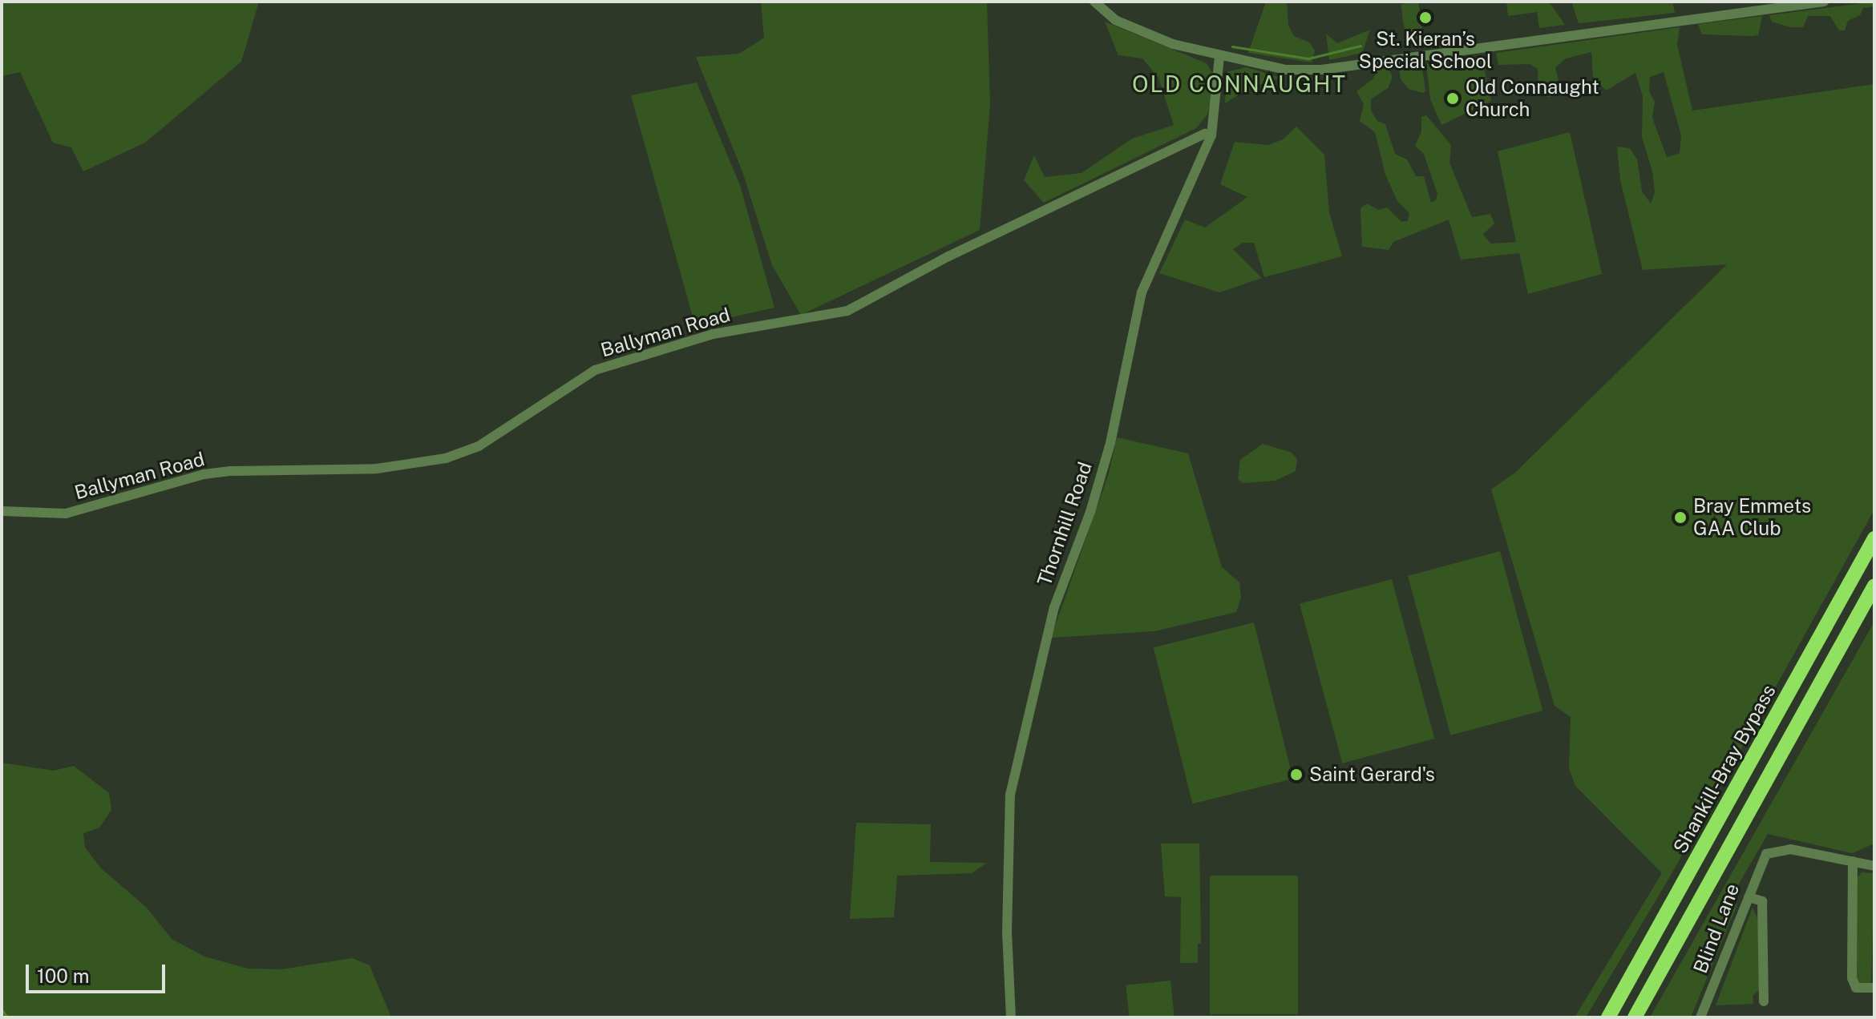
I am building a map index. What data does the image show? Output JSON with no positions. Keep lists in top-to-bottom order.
{
  "streets": {
    "highway": ["Shankill-Bray Bypass"],
    "street": ["Ballyman Road", "Thornhill Road", "Blind Lane"]
  },
  "crossings": [
    ["Ballyman Road", "Thornhill Road"]
  ],
  "districts": ["OLD CONNAUGHT"],
  "places": [
    "St. Kieran’s Special School",
    "Old Connaught Church",
    "Bray Emmets GAA Club",
    "Saint Gerard's"
  ],
  "scale_bar": "100 m"
}
